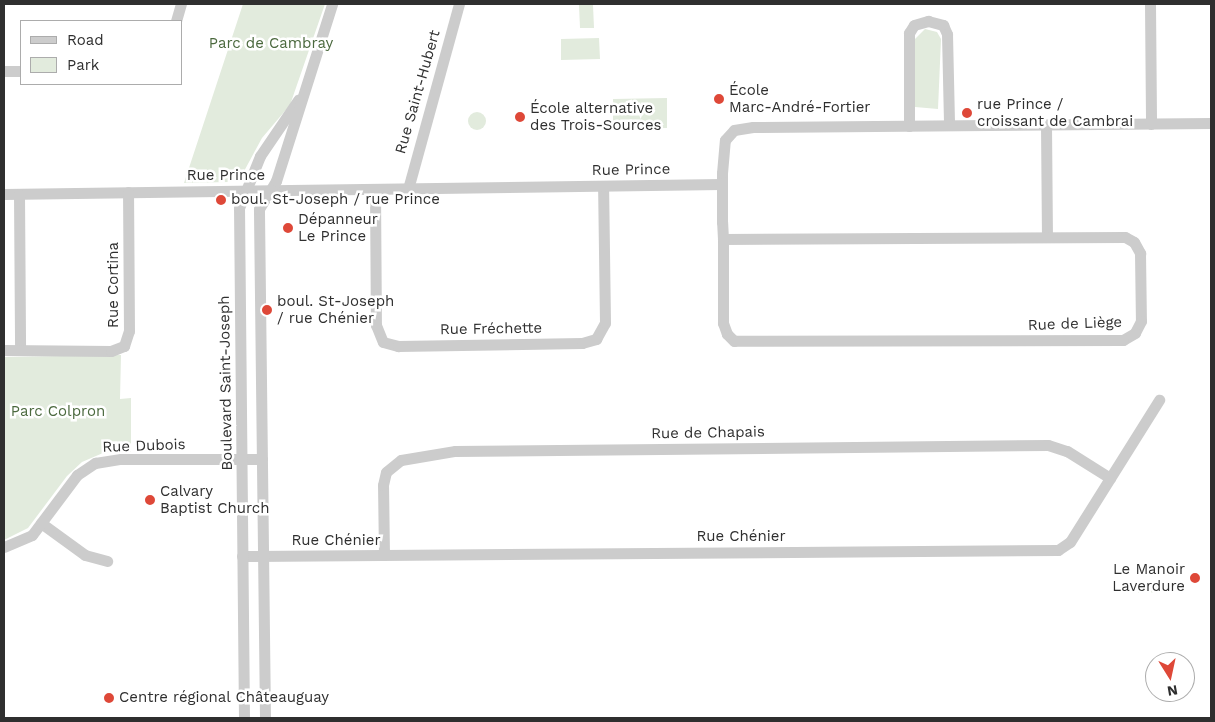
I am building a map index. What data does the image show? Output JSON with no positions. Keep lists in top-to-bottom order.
{
  "streets": {
    "street": [
      "Rue Saint-Hubert",
      "Rue Prince",
      "Rue Cortina",
      "Rue de Liège",
      "Rue Fréchette",
      "Boulevard Saint-Joseph",
      "Rue de Chapais",
      "Rue Dubois",
      "Rue Chénier"
    ]
  },
  "crossings": [
    ["Rue Saint-Hubert", "Rue Prince"],
    ["Rue Prince", "Rue Cortina"],
    ["Rue Prince", "Rue de Liège"],
    ["Rue Prince", "Rue Fréchette"],
    ["Rue Prince", "Boulevard Saint-Joseph"],
    ["Boulevard Saint-Joseph", "Rue Dubois"],
    ["Boulevard Saint-Joseph", "Rue Chénier"],
    ["Rue de Chapais", "Rue Chénier"]
  ],
  "parks": ["Parc de Cambray", "Parc Colpron"],
  "places": [
    "École Marc-André-Fortier",
    "rue Prince / croissant de Cambrai",
    "École alternative des Trois-Sources",
    "boul. St-Joseph / rue Prince",
    "Dépanneur Le Prince",
    "boul. St-Joseph / rue Chénier",
    "Calvary Baptist Church",
    "Le Manoir Laverdure",
    "Centre régional Châteauguay"
  ],
  "legend": ["Road", "Park"],
  "north": "bottom"
}
